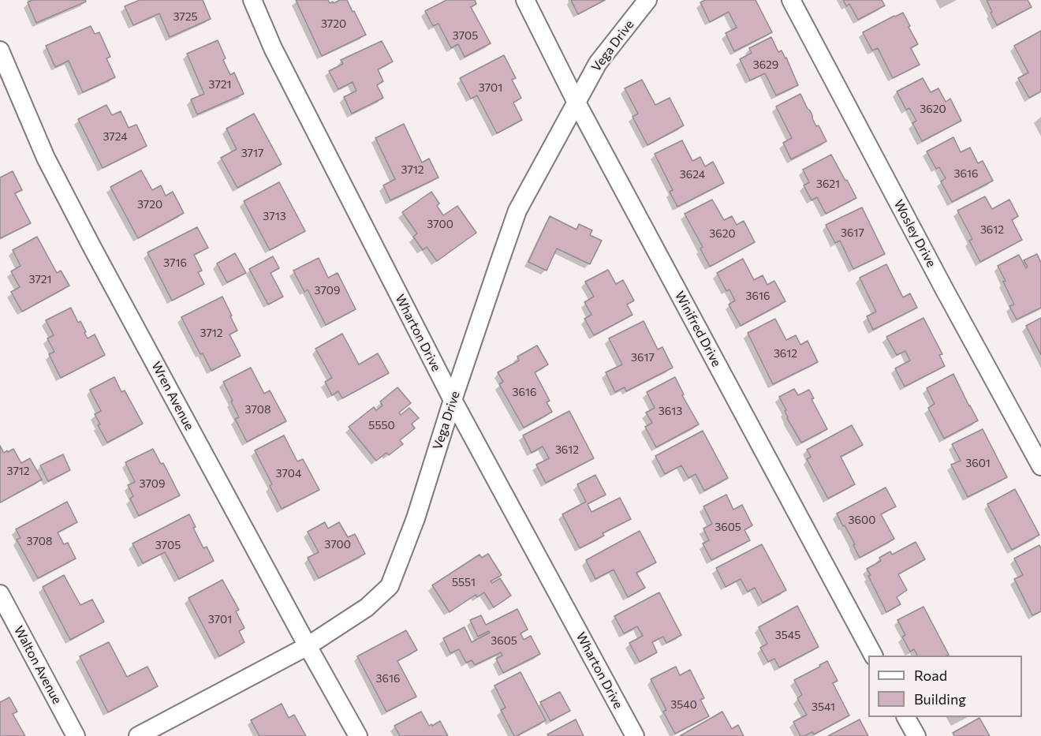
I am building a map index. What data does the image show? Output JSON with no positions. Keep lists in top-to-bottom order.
{
  "streets": {
    "street": [
      "Vega Drive",
      "Wosley Drive",
      "Winifred Drive",
      "Wharton Drive",
      "Wren Avenue",
      "Walton Avenue"
    ]
  },
  "crossings": [
    ["Vega Drive", "Winifred Drive"],
    ["Vega Drive", "Wharton Drive"],
    ["Vega Drive", "Wren Avenue"]
  ],
  "house_numbers": [
    "3725",
    "3720",
    "3705",
    "3629",
    "3721",
    "3701",
    "3620",
    "3724",
    "3717",
    "3712",
    "3616",
    "3624",
    "3621",
    "3720",
    "3713",
    "3700",
    "3612",
    "3617",
    "3620",
    "3716",
    "3721",
    "3709",
    "3616",
    "3712",
    "3612",
    "3617",
    "3616",
    "3708",
    "3613",
    "5550",
    "3612",
    "3601",
    "3712",
    "3704",
    "3709",
    "3600",
    "3605",
    "3708",
    "3700",
    "3705",
    "5551",
    "3701",
    "3545",
    "3605",
    "3616",
    "3540",
    "3541"
  ],
  "legend": ["Road", "Building"]
}
